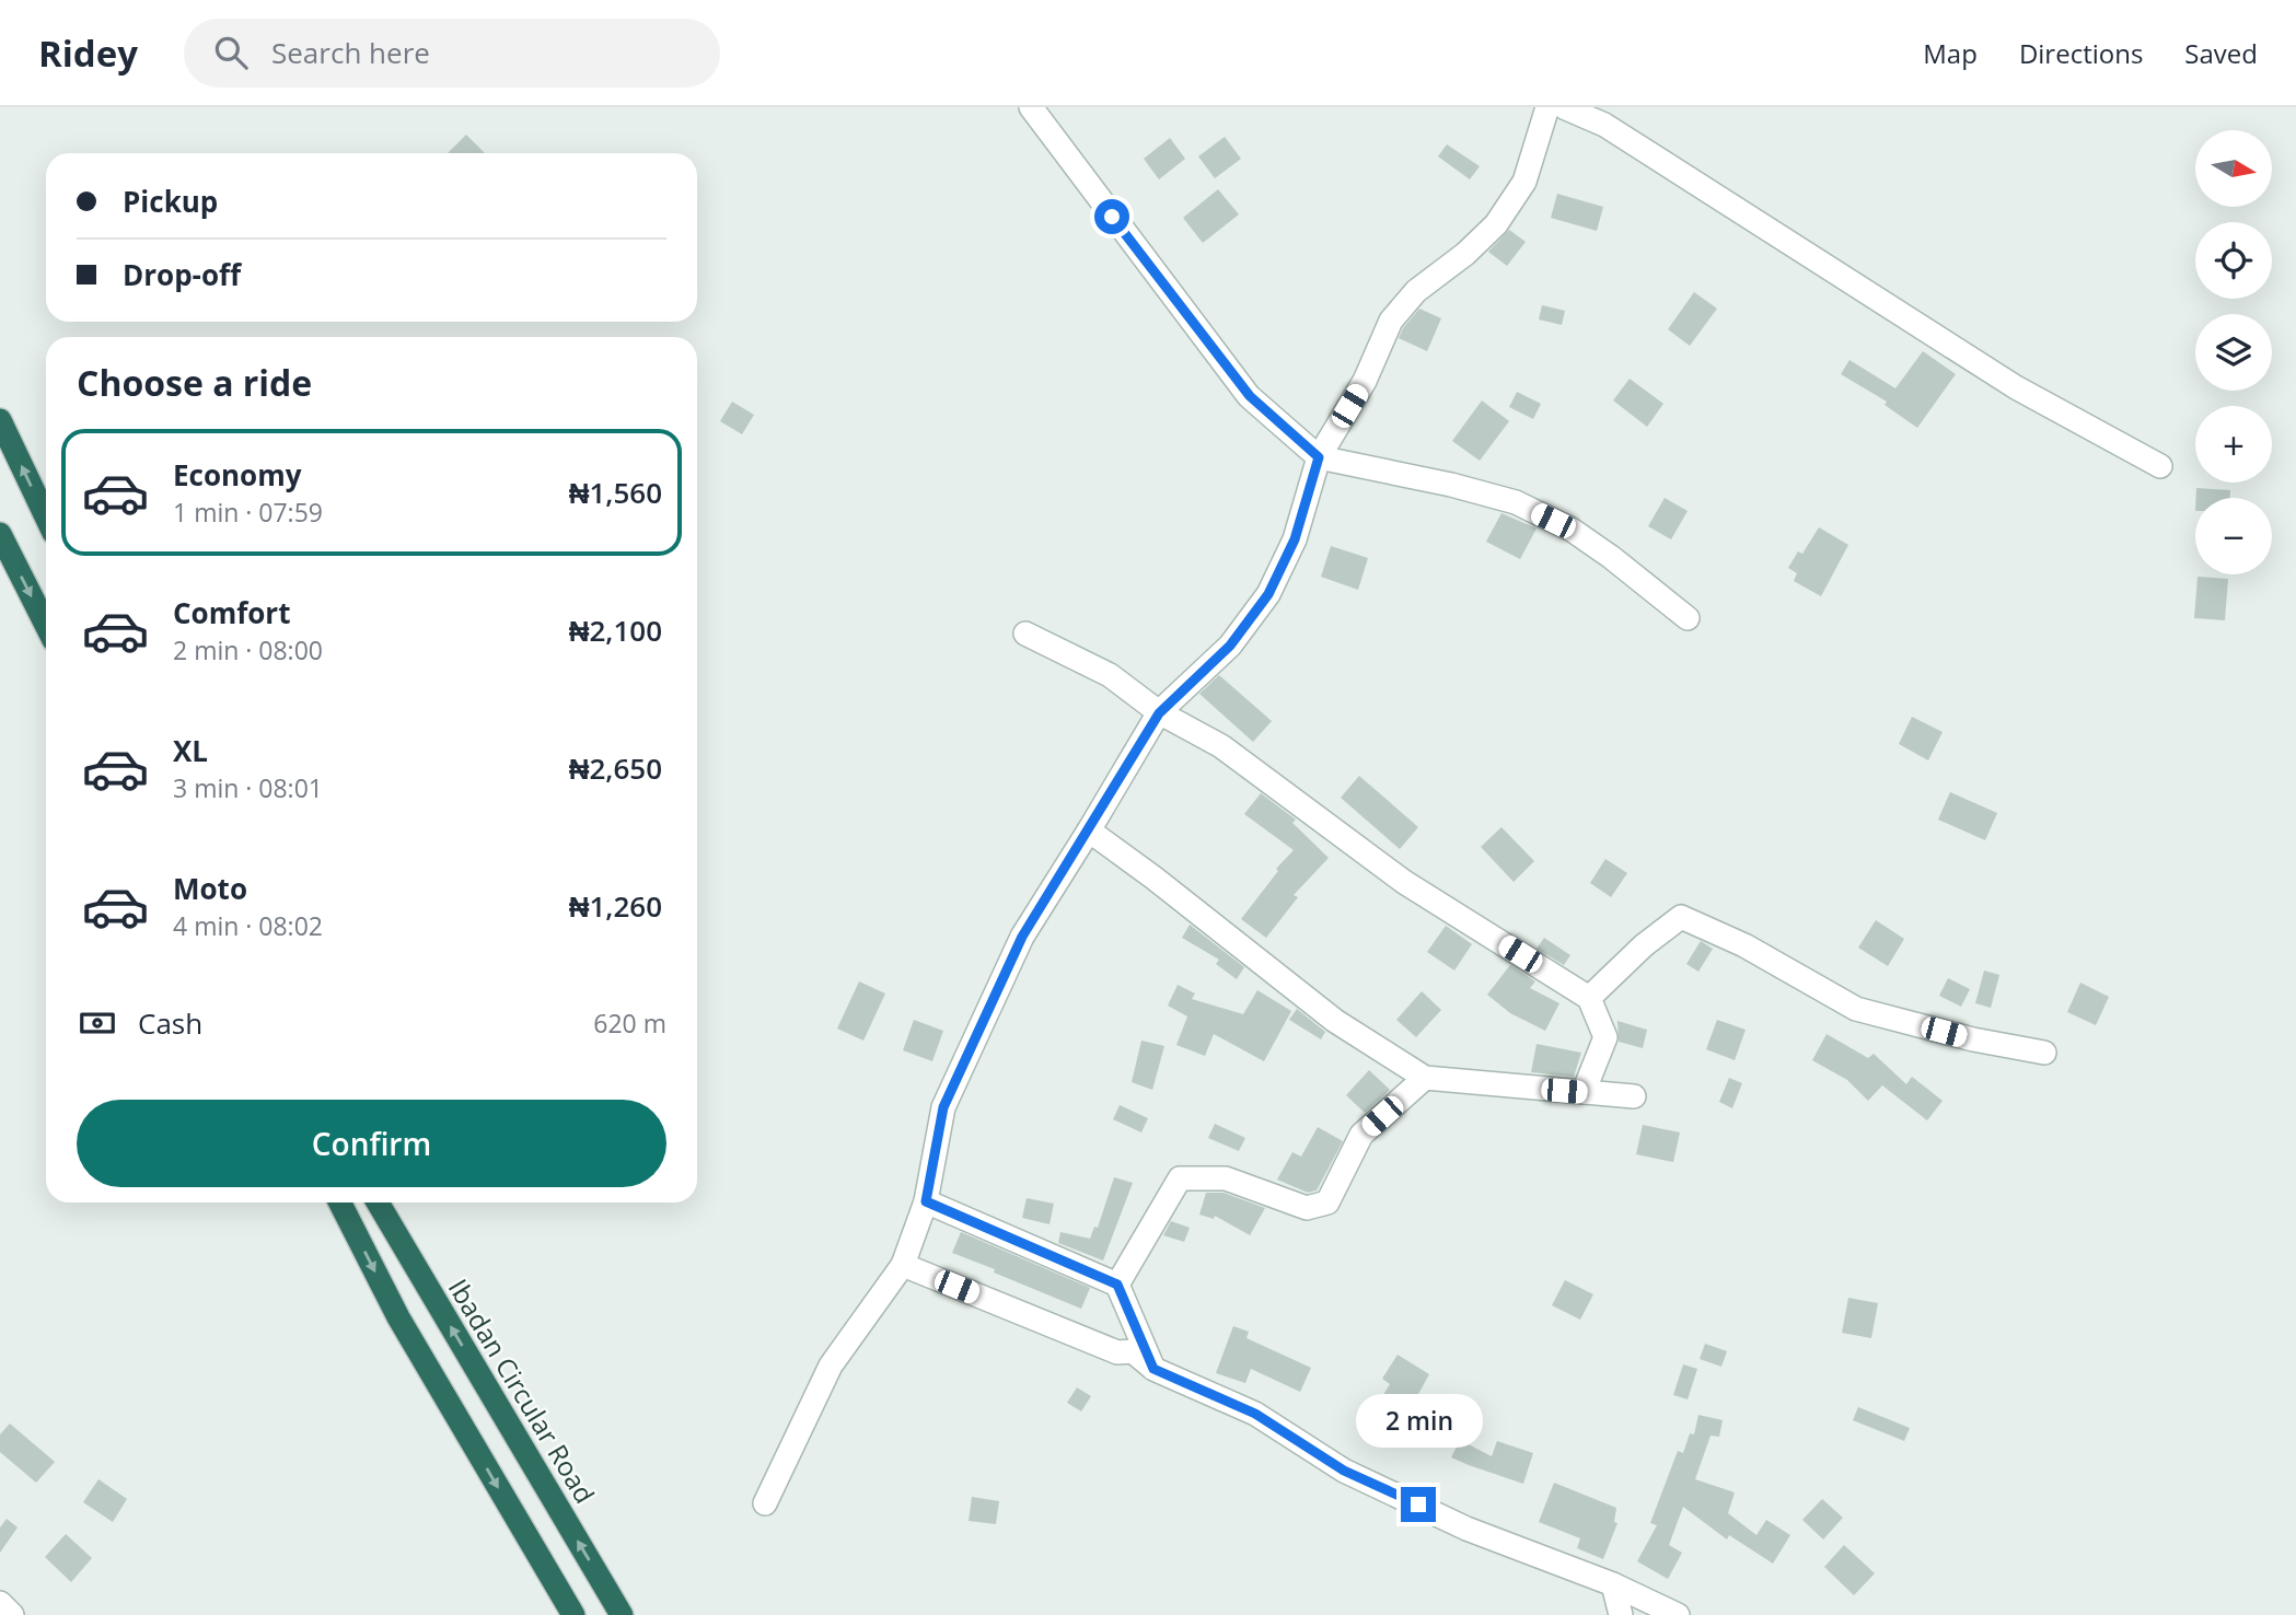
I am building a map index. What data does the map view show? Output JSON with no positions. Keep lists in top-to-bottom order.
{
  "streets": {
    "highway": ["Ibadan Circular Road"]
  },
  "north": "right",
  "page": {
    "header": "Ridey",
    "search": "Search here",
    "nav": ["Map", "Directions", "Saved"],
    "map_buttons": ["+", "−"],
    "banner": ["Pickup", "Drop-off"],
    "heading": "Choose a ride",
    "list": [
      {
        "name": "Economy",
        "note": "1 min · 07:59",
        "value": "₦1,560"
      },
      {
        "name": "Comfort",
        "note": "2 min · 08:00",
        "value": "₦2,100"
      },
      {
        "name": "XL",
        "note": "3 min · 08:01",
        "value": "₦2,650"
      },
      {
        "name": "Moto",
        "note": "4 min · 08:02",
        "value": "₦1,260"
      }
    ],
    "pay": ["Cash", "620 m"],
    "buttons": "Confirm",
    "bubble": "2 min"
  }
}
